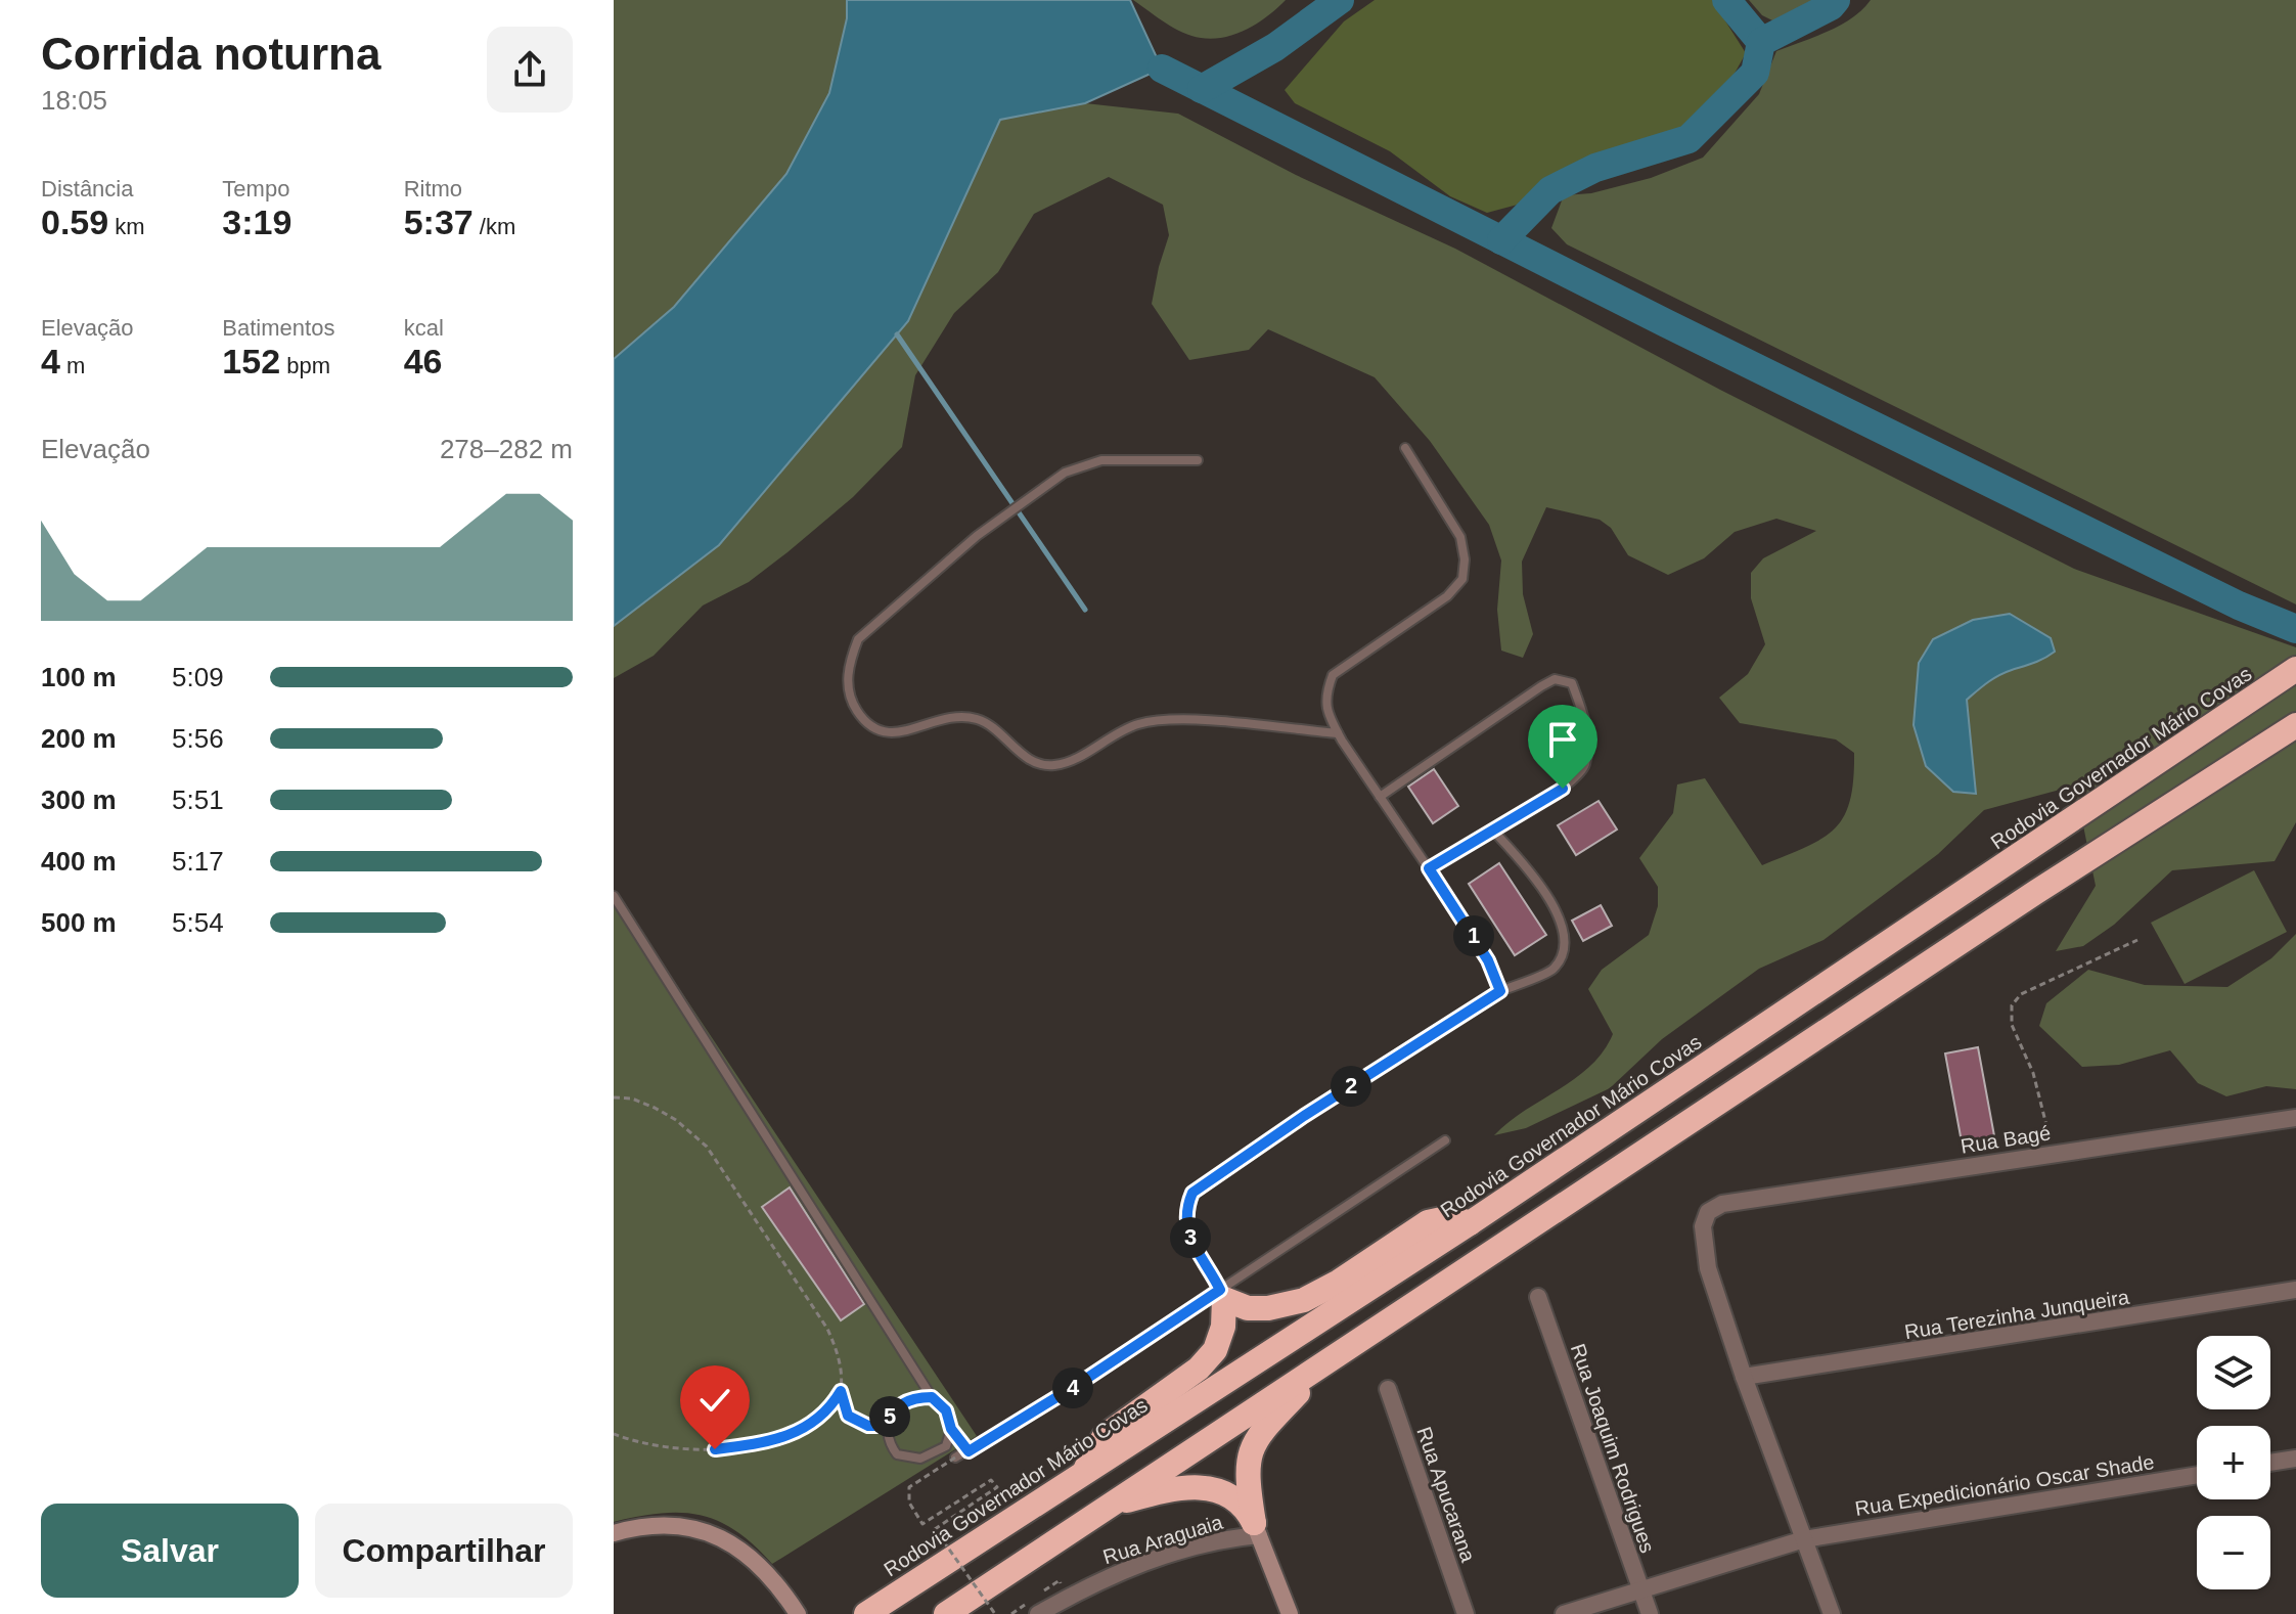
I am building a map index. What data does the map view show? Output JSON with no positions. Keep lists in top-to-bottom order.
{
  "streets": {
    "highway": ["Rodovia Governador Mário Covas"],
    "street": [
      "Rua Bagé",
      "Rua Terezinha Junqueira",
      "Rua Joaquim Rodrigues",
      "Rua Expedicionário Oscar Shade",
      "Rua Apucarana",
      "Rua Araguaia"
    ]
  },
  "crossings": [
    ["Rua Bagé", "Rua Terezinha Junqueira"],
    ["Rua Joaquim Rodrigues", "Rua Expedicionário Oscar Shade"]
  ],
  "page": {
    "heading": ["Corrida noturna", "18:05"],
    "stats": [
      ["Distância", "0.59 km"],
      ["Tempo", "3:19"],
      ["Ritmo", "5:37 /km"],
      ["Elevação", "4 m"],
      ["Batimentos", "152 bpm"],
      ["kcal", "46"]
    ],
    "chart": ["Elevação", "278–282 m"],
    "list": [
      {
        "name": "100 m",
        "note": "5:09"
      },
      {
        "name": "200 m",
        "note": "5:56"
      },
      {
        "name": "300 m",
        "note": "5:51"
      },
      {
        "name": "400 m",
        "note": "5:17"
      },
      {
        "name": "500 m",
        "note": "5:54"
      }
    ],
    "pins": [
      "1",
      "2",
      "3",
      "4",
      "5"
    ],
    "map_buttons": ["+", "−"],
    "buttons": ["Salvar", "Compartilhar"]
  }
}
